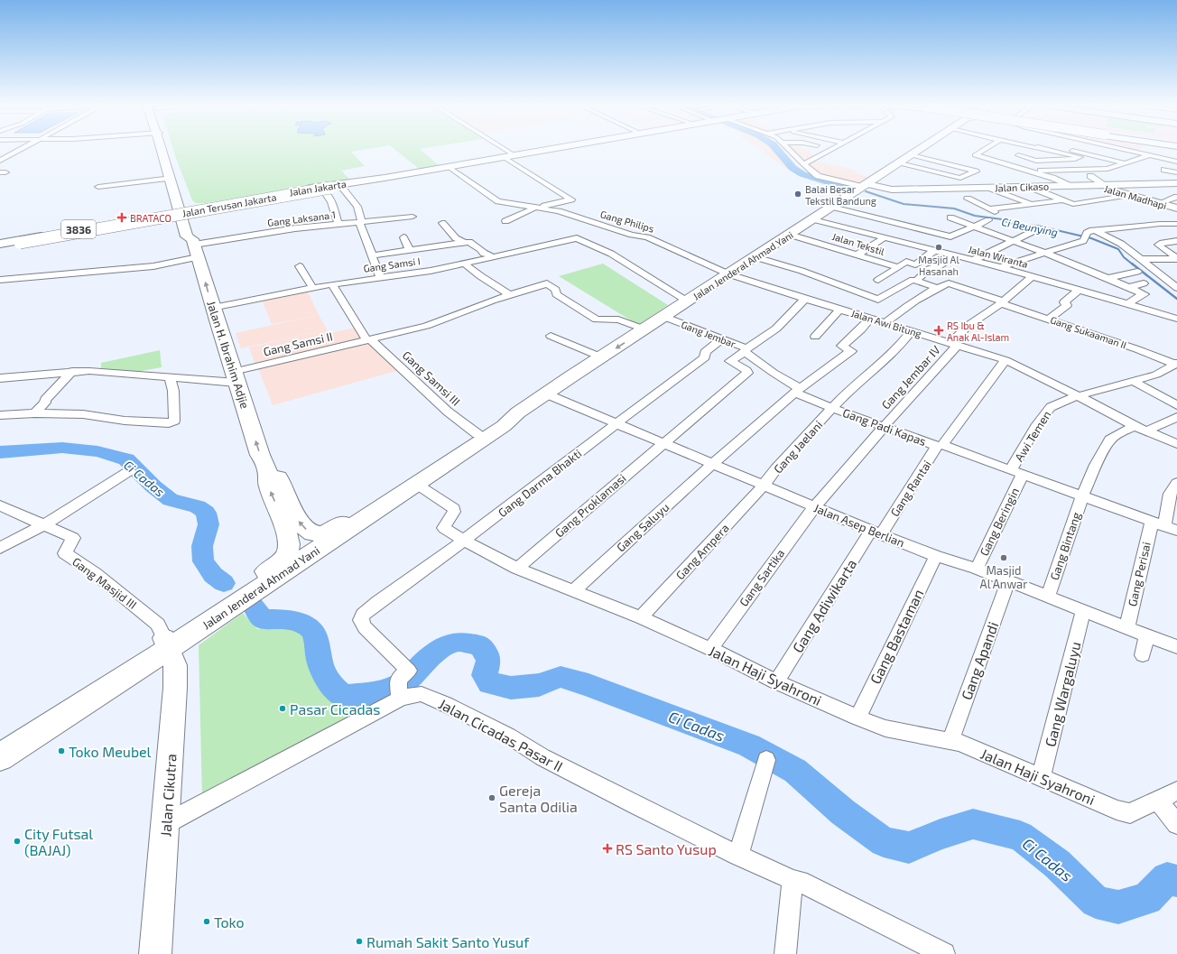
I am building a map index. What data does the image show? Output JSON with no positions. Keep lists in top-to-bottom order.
{
  "streets": {
    "main road": [
      "Jalan Jakarta",
      "Jalan Terusan Jakarta",
      "3836",
      "Jalan Jenderal Ahmad Yani",
      "Jalan H. Ibrahim Adjie"
    ],
    "street": [
      "Jalan Cikaso",
      "Jalan Madhapi",
      "Gang Laksana 1",
      "Gang Philips",
      "Jalan Tekstil",
      "Jalan Wiranta",
      "Gang Samsi I",
      "Jalan Awi Bitung",
      "Gang Sukaaman II",
      "Gang Jembar",
      "Gang Samsi II",
      "Gang Jembar IV",
      "Gang Samsi III",
      "Gang Padi Kapas",
      "Awi Temen",
      "Gang Jaelani",
      "Gang Darma Bhakti",
      "Gang Rantai",
      "Gang Proklamasi",
      "Gang Beringin",
      "Jalan Asep Berlian",
      "Gang Saluyu",
      "Gang Bintang",
      "Gang Ampera",
      "Gang Perisai",
      "Gang Sartika",
      "Gang Masjid III",
      "Gang Adiwikarta",
      "Gang Bastaman",
      "Gang Apandi",
      "Jalan Haji Syahroni",
      "Gang Wargaluyu",
      "Jalan Cicadas Pasar II",
      "Jalan Cikutra"
    ]
  },
  "crossings": [
    ["Jalan Cikaso", "Jalan Madhapi"],
    ["Jalan Cikaso", "Jalan Jenderal Ahmad Yani"],
    ["Jalan Jakarta", "Jalan Terusan Jakarta"],
    ["Jalan Jakarta", "Gang Philips"],
    ["Jalan Terusan Jakarta", "Jalan H. Ibrahim Adjie"],
    ["Gang Laksana 1", "Jalan H. Ibrahim Adjie"],
    ["Gang Philips", "Jalan Jenderal Ahmad Yani"],
    ["Gang Philips", "Jalan Awi Bitung"],
    ["Jalan Tekstil", "Jalan Jenderal Ahmad Yani"],
    ["Jalan Wiranta", "Jalan Jenderal Ahmad Yani"],
    ["Jalan Wiranta", "Gang Jembar IV"],
    ["Gang Samsi I", "Jalan Jenderal Ahmad Yani"],
    ["Gang Samsi I", "Jalan H. Ibrahim Adjie"],
    ["Gang Samsi I", "Gang Samsi III"],
    ["Jalan Jenderal Ahmad Yani", "Jalan Awi Bitung"],
    ["Jalan Jenderal Ahmad Yani", "Gang Jembar"],
    ["Jalan Jenderal Ahmad Yani", "Gang Samsi II"],
    ["Jalan Jenderal Ahmad Yani", "Jalan H. Ibrahim Adjie"],
    ["Jalan Jenderal Ahmad Yani", "Gang Samsi III"],
    ["Jalan Jenderal Ahmad Yani", "Jalan Asep Berlian"],
    ["Jalan Jenderal Ahmad Yani", "Gang Masjid III"],
    ["Jalan Jenderal Ahmad Yani", "Jalan Haji Syahroni"],
    ["Jalan Jenderal Ahmad Yani", "Jalan Cikutra"],
    ["Jalan Awi Bitung", "Gang Jembar IV"],
    ["Jalan Awi Bitung", "Awi Temen"],
    ["Jalan Awi Bitung", "Gang Jaelani"],
    ["Jalan Awi Bitung", "Gang Rantai"],
    ["Jalan Awi Bitung", "Gang Saluyu"],
    ["Jalan Awi Bitung", "Gang Bintang"],
    ["Gang Sukaaman II", "Gang Jembar IV"],
    ["Gang Sukaaman II", "Awi Temen"],
    ["Gang Jembar", "Gang Padi Kapas"],
    ["Gang Jembar", "Gang Jaelani"],
    ["Gang Jembar", "Gang Darma Bhakti"],
    ["Gang Jembar", "Gang Proklamasi"],
    ["Gang Jembar", "Gang Saluyu"],
    ["Gang Samsi II", "Jalan H. Ibrahim Adjie"],
    ["Gang Samsi II", "Gang Samsi III"],
    ["Gang Jembar IV", "Gang Padi Kapas"],
    ["Gang Jembar IV", "Jalan Asep Berlian"],
    ["Gang Jembar IV", "Gang Sartika"],
    ["Gang Padi Kapas", "Awi Temen"],
    ["Gang Padi Kapas", "Gang Jaelani"],
    ["Gang Padi Kapas", "Gang Rantai"],
    ["Gang Padi Kapas", "Gang Beringin"],
    ["Gang Padi Kapas", "Gang Bintang"],
    ["Gang Padi Kapas", "Gang Perisai"],
    ["Awi Temen", "Gang Beringin"],
    ["Gang Jaelani", "Jalan Asep Berlian"],
    ["Gang Jaelani", "Gang Ampera"],
    ["Gang Darma Bhakti", "Jalan Asep Berlian"],
    ["Gang Darma Bhakti", "Jalan Haji Syahroni"],
    ["Gang Darma Bhakti", "Jalan Cicadas Pasar II"],
    ["Gang Rantai", "Jalan Asep Berlian"],
    ["Gang Rantai", "Gang Adiwikarta"],
    ["Gang Proklamasi", "Jalan Asep Berlian"],
    ["Gang Proklamasi", "Jalan Haji Syahroni"],
    ["Gang Beringin", "Jalan Asep Berlian"],
    ["Jalan Asep Berlian", "Gang Saluyu"],
    ["Jalan Asep Berlian", "Gang Bintang"],
    ["Jalan Asep Berlian", "Gang Ampera"],
    ["Jalan Asep Berlian", "Gang Perisai"],
    ["Jalan Asep Berlian", "Gang Sartika"],
    ["Jalan Asep Berlian", "Gang Adiwikarta"],
    ["Jalan Asep Berlian", "Gang Bastaman"],
    ["Jalan Asep Berlian", "Gang Apandi"],
    ["Jalan Asep Berlian", "Gang Wargaluyu"],
    ["Gang Saluyu", "Jalan Haji Syahroni"],
    ["Gang Ampera", "Jalan Haji Syahroni"],
    ["Gang Sartika", "Jalan Haji Syahroni"],
    ["Gang Masjid III", "Jalan Cikutra"],
    ["Gang Adiwikarta", "Jalan Haji Syahroni"],
    ["Gang Bastaman", "Jalan Haji Syahroni"],
    ["Gang Apandi", "Jalan Haji Syahroni"],
    ["Jalan Haji Syahroni", "Gang Wargaluyu"],
    ["Jalan Cicadas Pasar II", "Jalan Cikutra"]
  ],
  "one_way": ["Jalan H. Ibrahim Adjie"],
  "water": ["Ci Beunying", "Ci Cadas"],
  "places": {
    "other": [
      "Balai Besar Tekstil Bandung",
      "Masjid Al Hasanah",
      "Masjid Al Anwar",
      "Pasar Cicadas",
      "Toko Meubel",
      "Gereja Santa Odilia",
      "City Futsal (BAJAJ)",
      "Toko",
      "Rumah Sakit Santo Yusuf"
    ],
    "health": ["BRATACO", "RS Ibu & Anak Al-Islam", "RS Santo Yusup"]
  }
}
